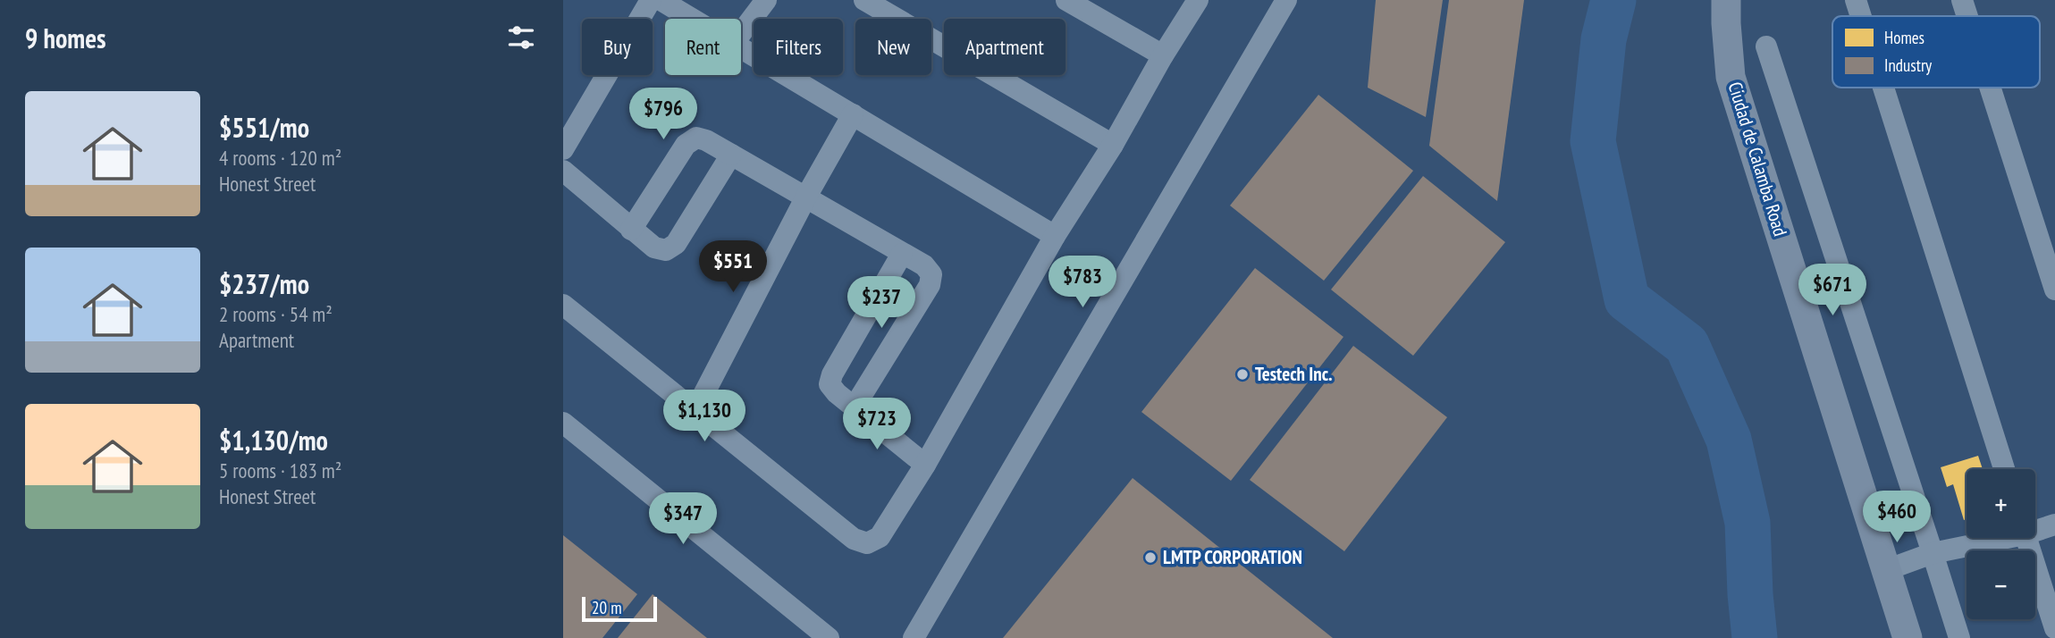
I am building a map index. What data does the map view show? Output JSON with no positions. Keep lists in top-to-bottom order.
{
  "streets": {
    "main road": ["Ciudad de Calamba Road"]
  },
  "places": ["Testech Inc.", "LMTP CORPORATION"],
  "legend": ["Homes", "Industry"],
  "scale_bar": "20 m",
  "page": {
    "heading": "9 homes",
    "chip": [
      "Buy",
      "Rent",
      "Filters",
      "New",
      "Apartment"
    ],
    "list": [
      {
        "name": "$551/mo",
        "note": "4 rooms · 120 m² · Honest Street"
      },
      {
        "name": "$237/mo",
        "note": "2 rooms · 54 m² · Apartment"
      },
      {
        "name": "$1,130/mo",
        "note": "5 rooms · 183 m² · Honest Street"
      }
    ],
    "price": [
      "$796",
      "$551",
      "$783",
      "$671",
      "$237",
      "$1,130",
      "$723",
      "$460",
      "$347"
    ],
    "map_buttons": ["+", "−"],
    "scale": "20 m"
  }
}
